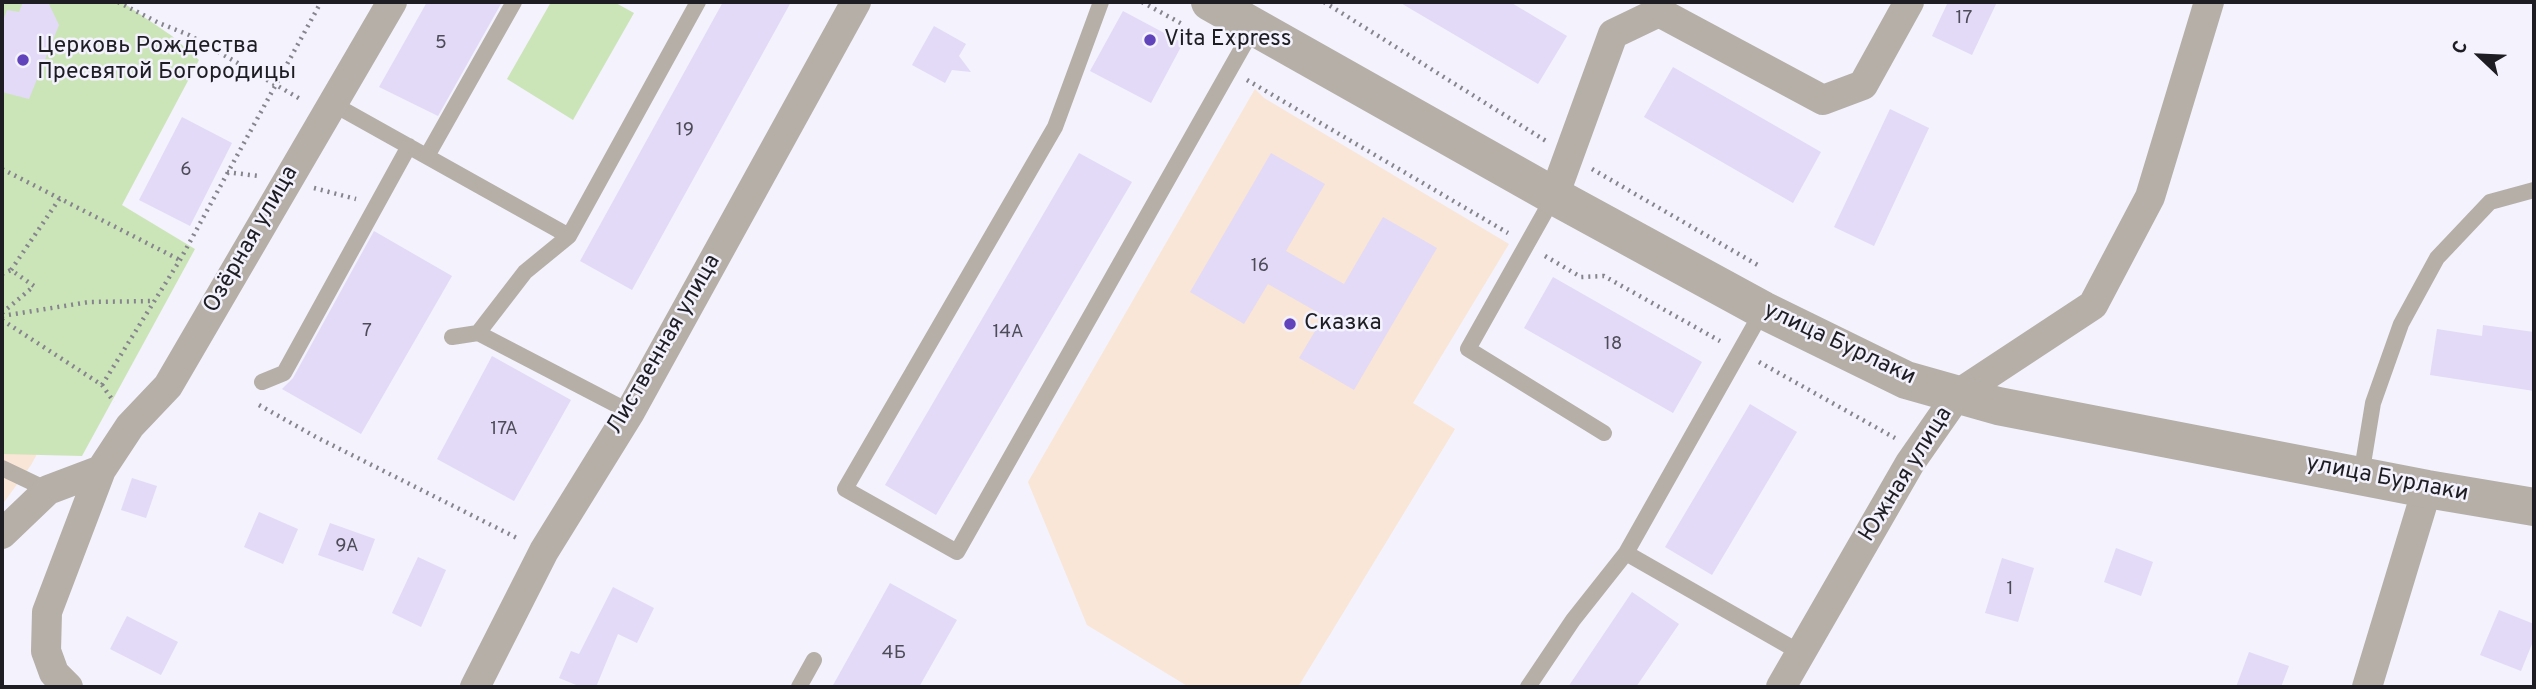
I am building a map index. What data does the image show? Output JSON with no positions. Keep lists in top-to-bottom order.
{
  "streets": {
    "street": [
      "Озёрная улица",
      "Лиственная улица",
      "улица Бурлаки",
      "Южная улица"
    ]
  },
  "crossings": [
    ["улица Бурлаки", "Южная улица"]
  ],
  "places": ["Vita Express", "Церковь Рождества Пресвятой Богородицы", "Сказка"],
  "house_numbers": [
    "17",
    "5",
    "19",
    "6",
    "16",
    "7",
    "14А",
    "18",
    "17А",
    "9А",
    "1",
    "4Б"
  ],
  "north": "top left"
}
